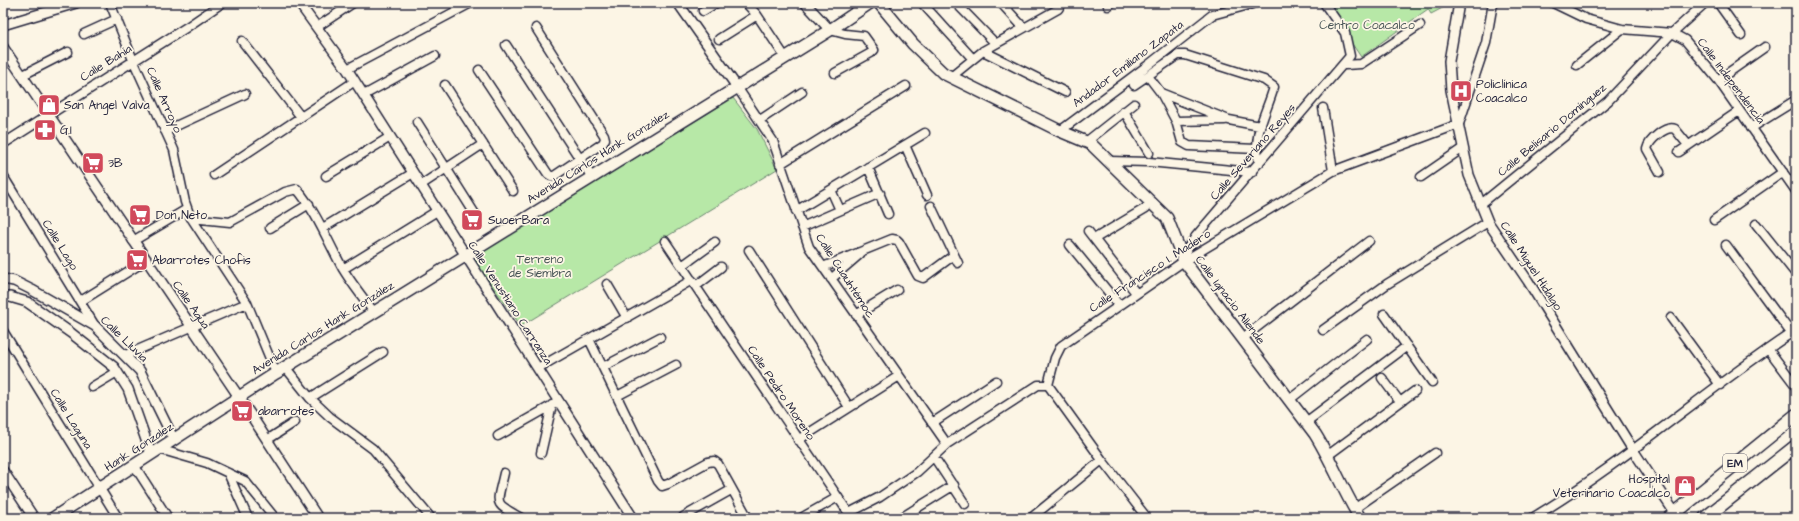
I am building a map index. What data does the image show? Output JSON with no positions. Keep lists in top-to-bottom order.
{
  "streets": {
    "main road": [
      "Avenida Carlos Hank González",
      "Calle Ignacio Allende",
      "Hank Gonzalez",
      "EM"
    ],
    "street": [
      "Calle Bahía",
      "Andador Emiliano Zapata",
      "Calle Independencia",
      "Calle Arroyo",
      "Calle Belisario Domínguez",
      "Calle Severiano Reyes",
      "Calle Lago",
      "Calle Miguel Hidalgo",
      "Calle Francisco I. Madero",
      "Calle Cuauhtémoc",
      "Calle Venustiano Carranza",
      "Calle Agua",
      "Calle Lluvia",
      "Calle Pedro Moreno",
      "Calle Laguna"
    ]
  },
  "crossings": [
    ["Calle Bahía", "Calle Arroyo"],
    ["Calle Bahía", "Calle Agua"],
    ["Andador Emiliano Zapata", "Calle Ignacio Allende"],
    ["Calle Independencia", "Calle Belisario Domínguez"],
    ["Calle Arroyo", "Avenida Carlos Hank González"],
    ["Calle Belisario Domínguez", "Calle Miguel Hidalgo"],
    ["Calle Severiano Reyes", "Calle Francisco I. Madero"],
    ["Calle Severiano Reyes", "Calle Ignacio Allende"],
    ["Avenida Carlos Hank González", "Calle Cuauhtémoc"],
    ["Avenida Carlos Hank González", "Calle Venustiano Carranza"],
    ["Avenida Carlos Hank González", "Calle Agua"],
    ["Avenida Carlos Hank González", "Hank Gonzalez"],
    ["Calle Lago", "Calle Lluvia"],
    ["Calle Miguel Hidalgo", "Calle Francisco I. Madero"],
    ["Calle Miguel Hidalgo", "EM"],
    ["Calle Francisco I. Madero", "Calle Ignacio Allende"],
    ["Calle Agua", "Hank Gonzalez"],
    ["Calle Lluvia", "Hank Gonzalez"],
    ["Calle Laguna", "Hank Gonzalez"]
  ],
  "parks": ["Centro Coacalco", "Terreno de Siembra"],
  "places": {
    "hospital": ["Policlínica Coacalco"],
    "shop": ["San Angel Valva", "Hospital Veterinario Coacalco"],
    "pharmacy": ["G.I"],
    "supermarket": [
      "3B",
      "Don Neto",
      "SuoerBara",
      "Abarrotes Chofis",
      "abarrotes"
    ]
  }
}
